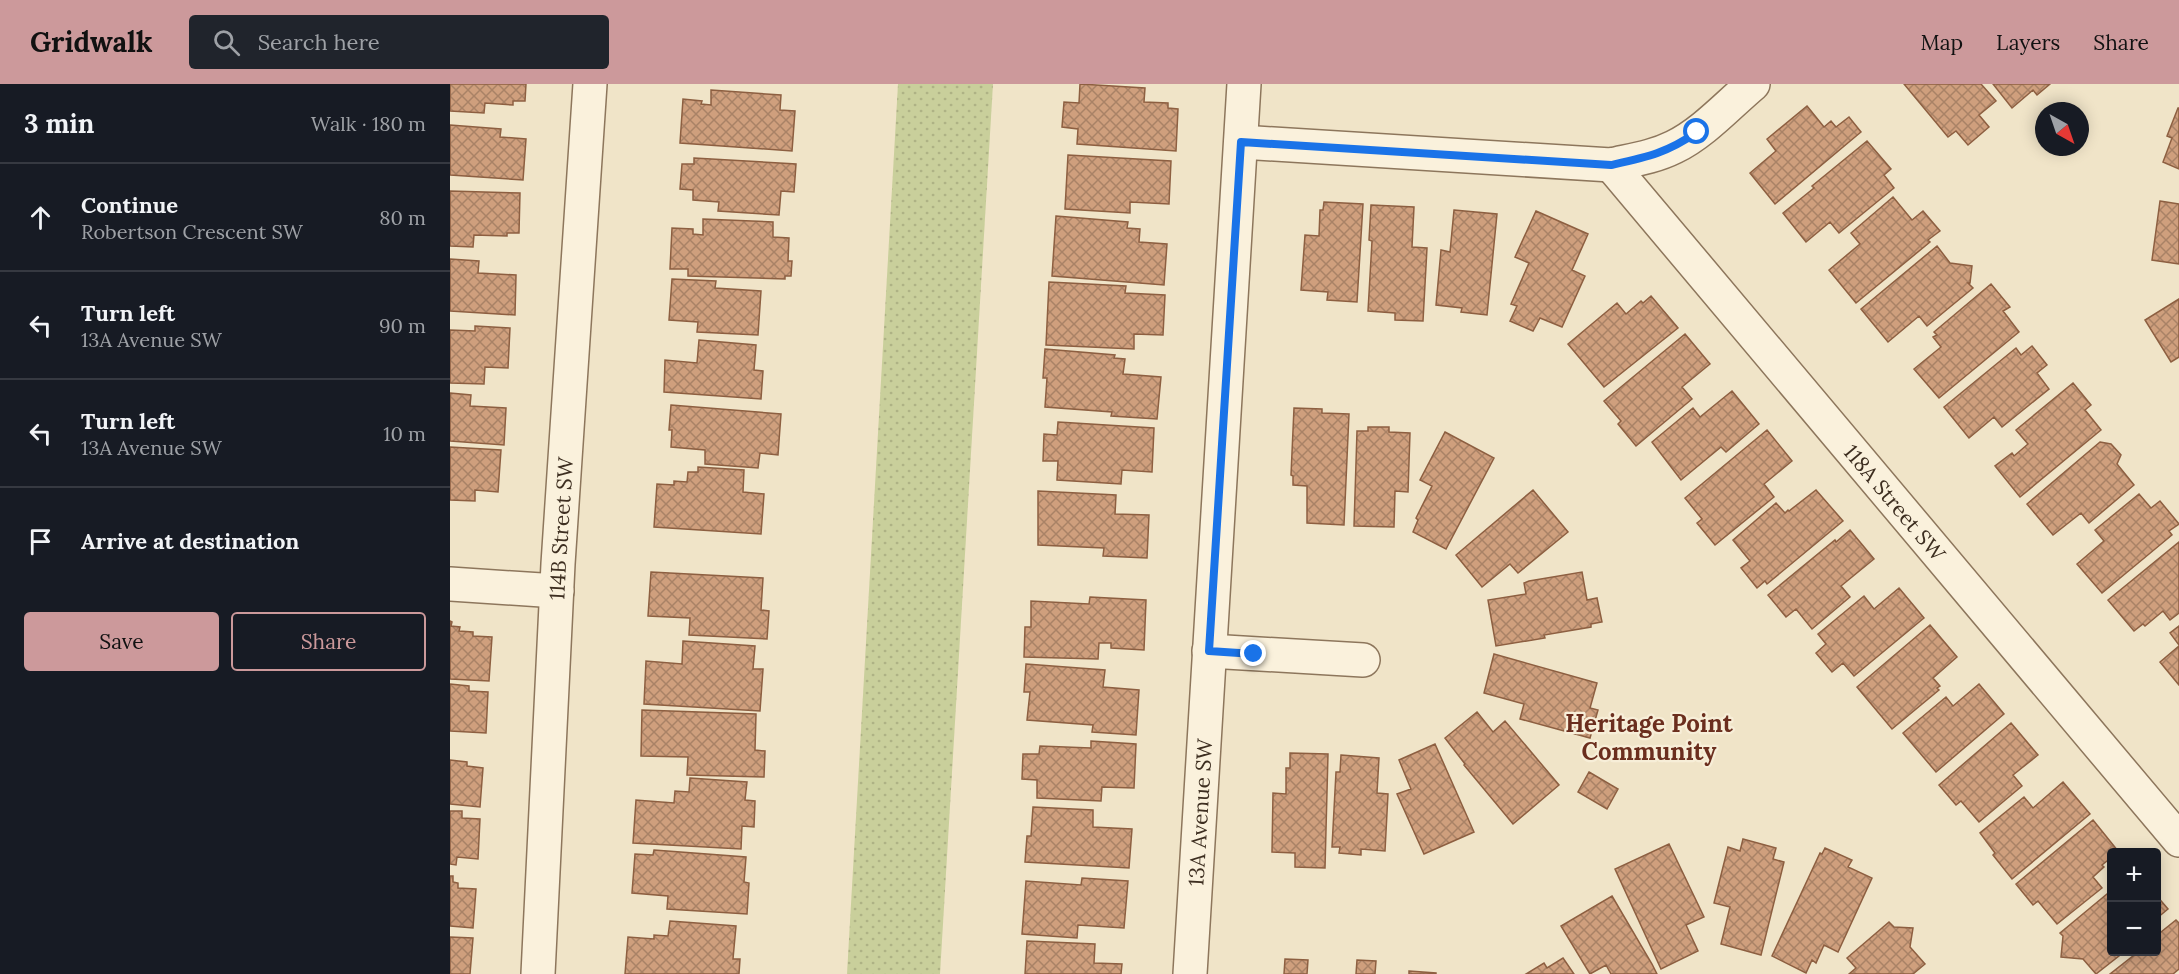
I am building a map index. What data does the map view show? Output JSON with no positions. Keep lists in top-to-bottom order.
{
  "streets": {
    "street": ["118A Street SW", "114B Street SW", "13A Avenue SW"]
  },
  "districts": ["Heritage Point Community"],
  "north": "bottom right",
  "page": {
    "header": "Gridwalk",
    "search": "Search here",
    "nav": ["Map", "Layers", "Share"],
    "heading": ["3 min", "Walk · 180 m"],
    "list": [
      ["Continue", "Robertson Crescent SW", "80 m"],
      ["Turn left", "13A Avenue SW", "90 m"],
      ["Turn left", "13A Avenue SW", "10 m"],
      "Arrive at destination"
    ],
    "buttons": ["Save", "Share"],
    "map_buttons": ["+", "−"]
  }
}
